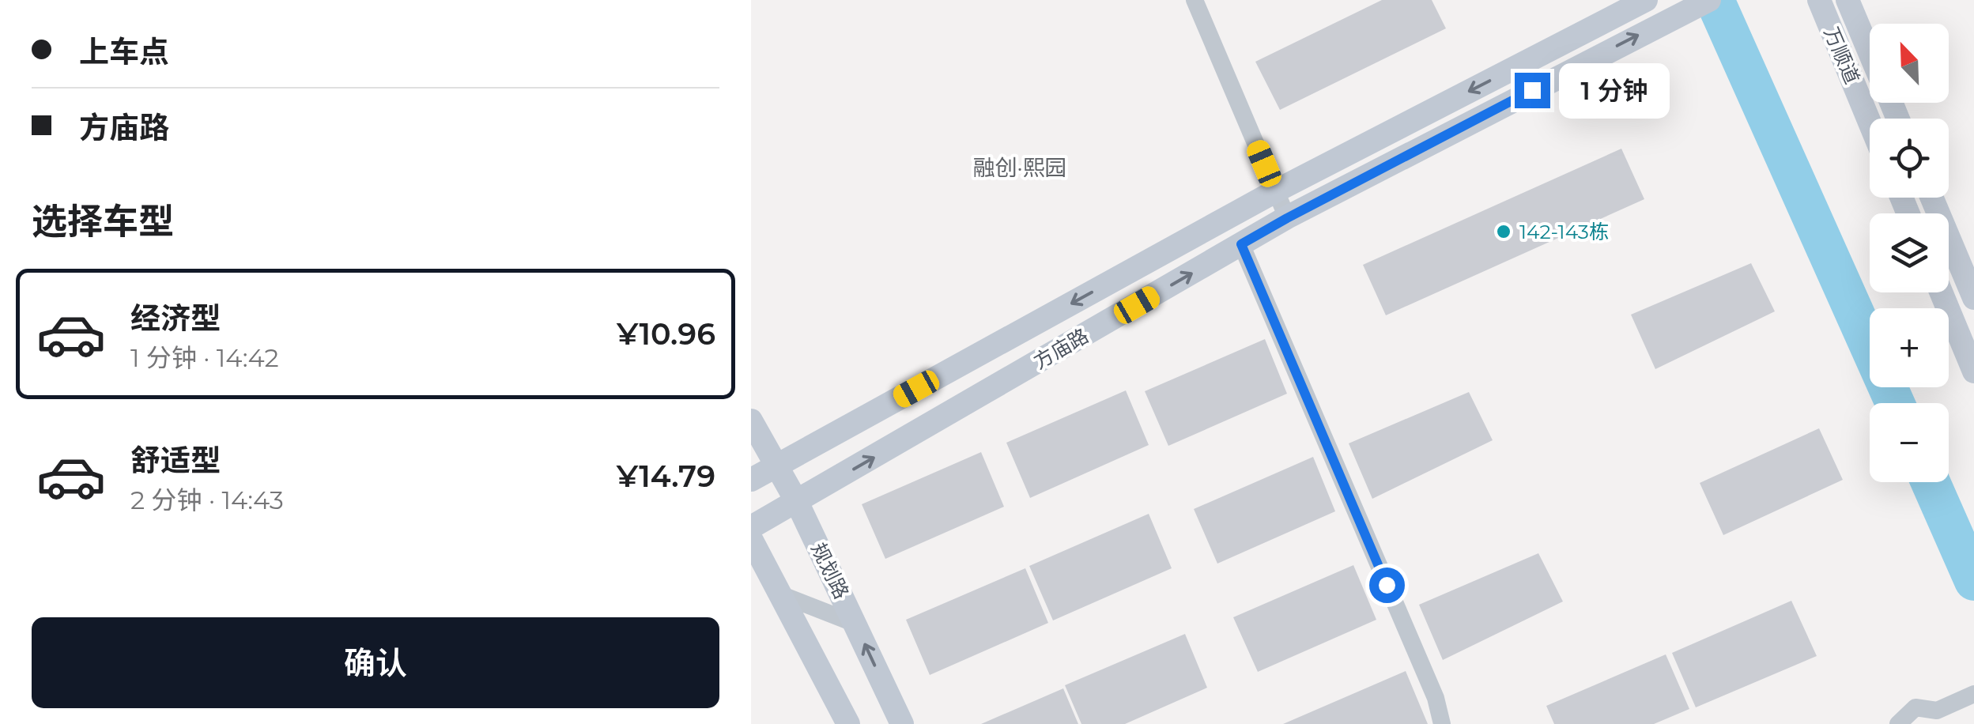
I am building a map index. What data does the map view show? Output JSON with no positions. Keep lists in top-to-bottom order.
{
  "streets": {
    "street": ["万顺道", "方庙路", "规划路"]
  },
  "crossings": [
    ["方庙路", "规划路"]
  ],
  "districts": ["融创·熙园"],
  "places": ["142-143栋"],
  "north": "top left",
  "page": {
    "banner": ["上车点", "方庙路"],
    "map_buttons": ["+", "−"],
    "bubble": "1 分钟",
    "heading": "选择车型",
    "list": [
      {
        "name": "经济型",
        "note": "1 分钟 · 14:42",
        "value": "¥10.96"
      },
      {
        "name": "舒适型",
        "note": "2 分钟 · 14:43",
        "value": "¥14.79"
      }
    ],
    "buttons": "确认"
  }
}
